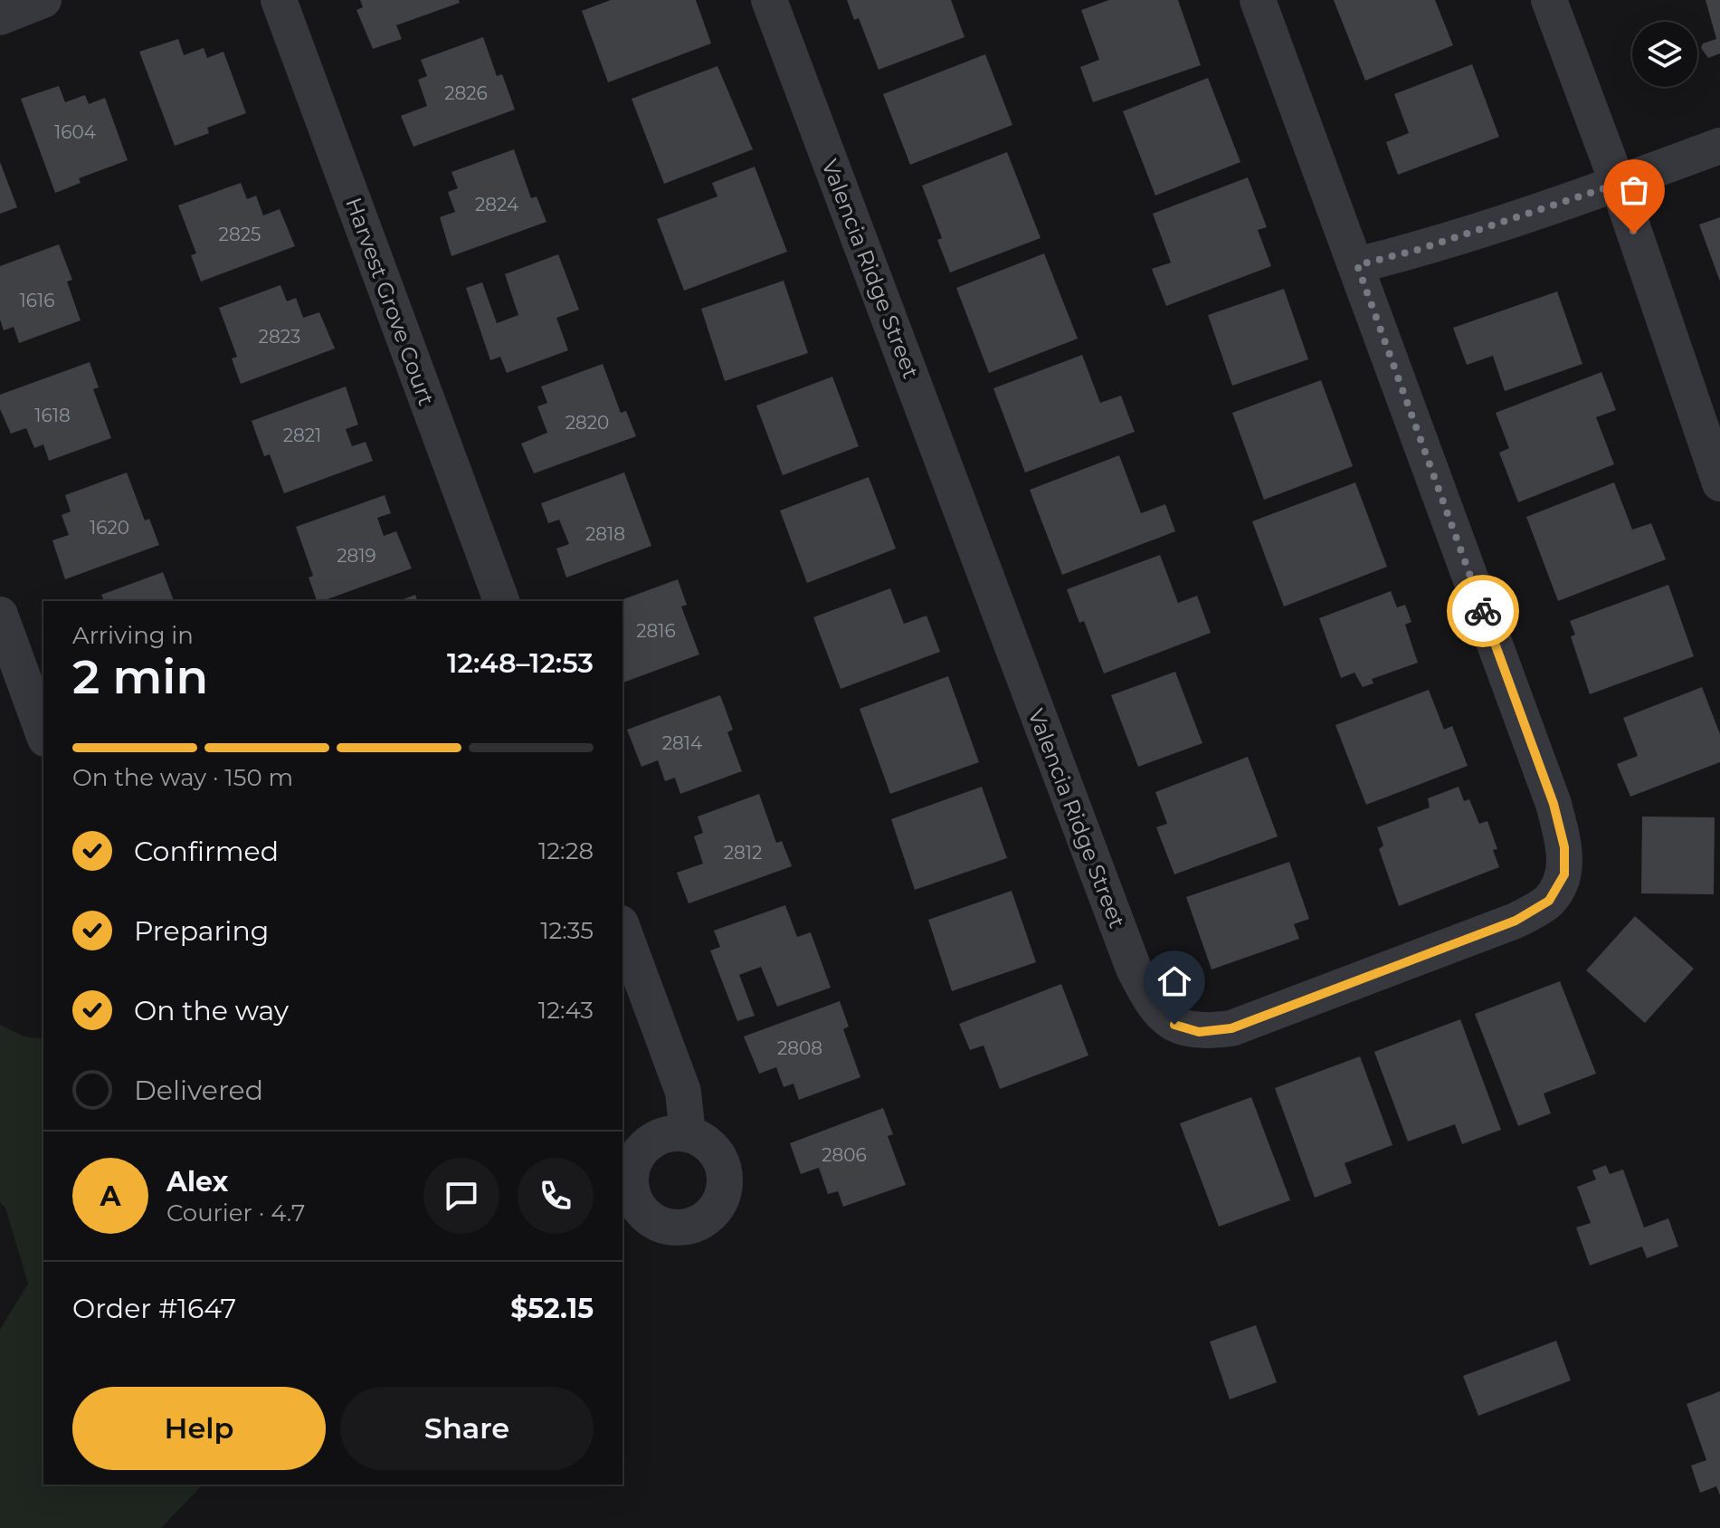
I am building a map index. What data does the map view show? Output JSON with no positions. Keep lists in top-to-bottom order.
{
  "streets": {
    "street": ["Valencia Ridge Street", "Harvest Grove Court"]
  },
  "house_numbers": [
    "2826",
    "1604",
    "2824",
    "2825",
    "1616",
    "2823",
    "1618",
    "2820",
    "2821",
    "1620",
    "2818",
    "2819",
    "2816",
    "2814",
    "2812",
    "2808",
    "2806"
  ],
  "page": {
    "heading": ["2 min", "Arriving in", "12:48–12:53"],
    "panel": [
      "Alex",
      "Courier · 4.7",
      "Order #1647",
      "$52.15"
    ],
    "bar": "On the way · 150 m",
    "list": [
      ["Confirmed", "12:28"],
      ["Preparing", "12:35"],
      ["On the way", "12:43"],
      "Delivered"
    ],
    "round": "A",
    "buttons": ["Help", "Share"]
  }
}
